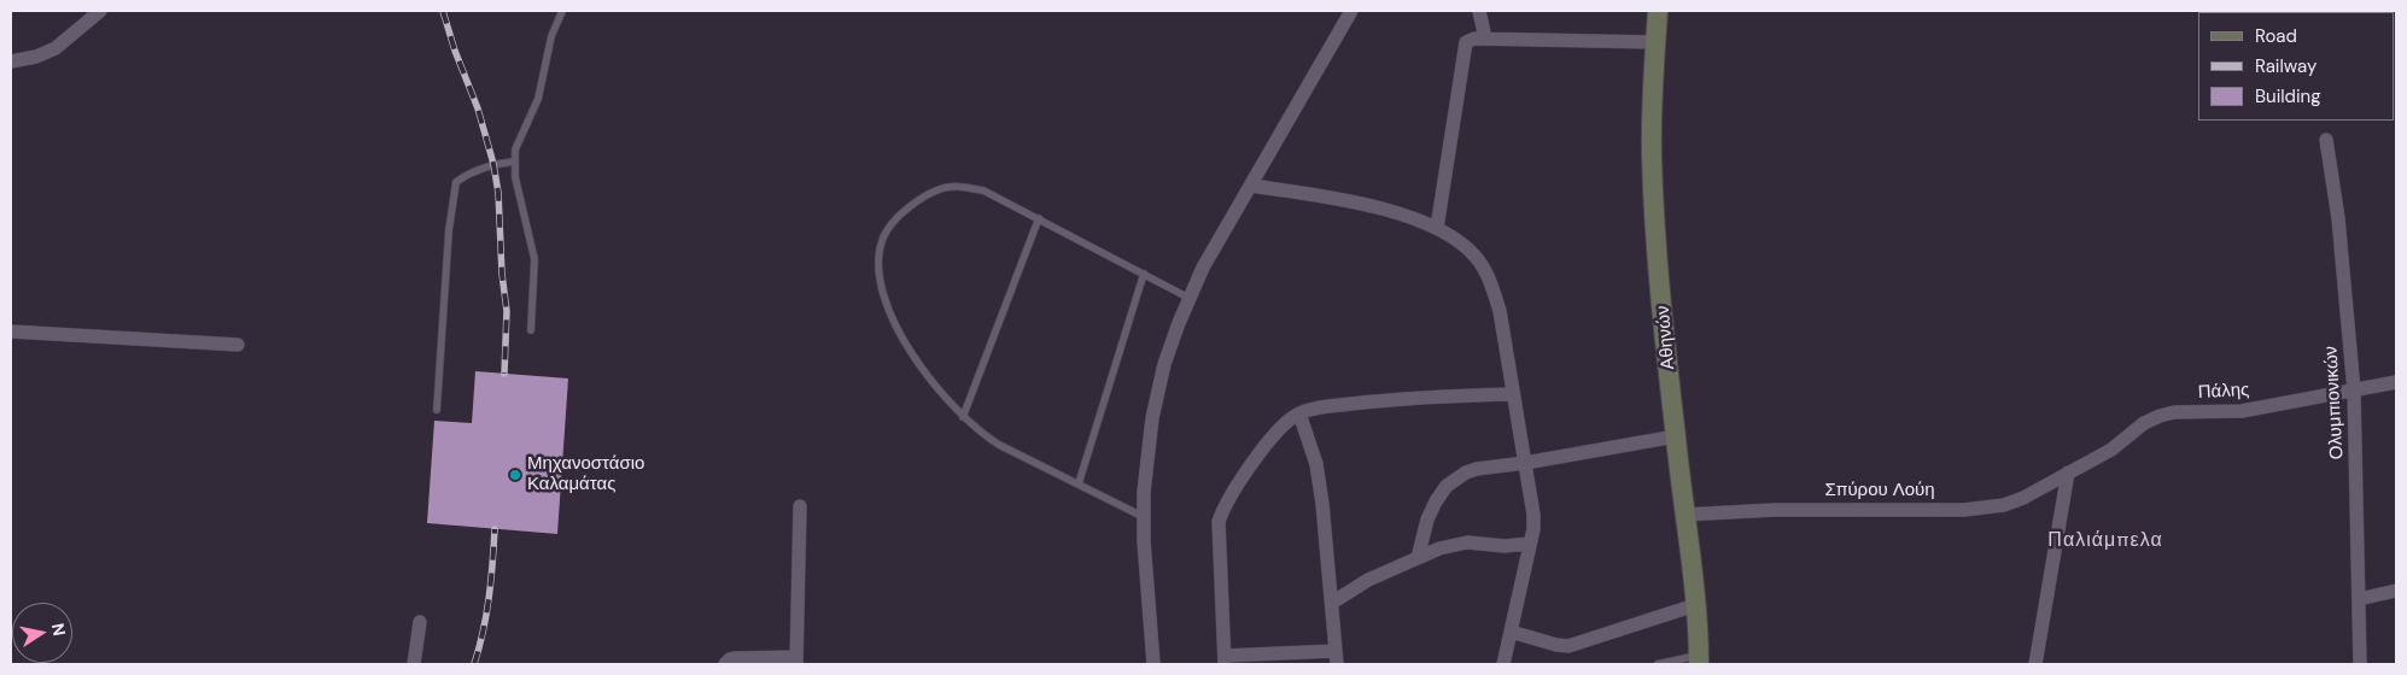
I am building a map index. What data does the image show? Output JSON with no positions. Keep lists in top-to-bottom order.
{
  "streets": {
    "main road": ["Αθηνών"],
    "street": ["Πάλης", "Ολυμπιονικών", "Σπύρου Λούη"]
  },
  "crossings": [
    ["Αθηνών", "Σπύρου Λούη"],
    ["Πάλης", "Ολυμπιονικών"],
    ["Πάλης", "Σπύρου Λούη"]
  ],
  "districts": ["Παλιάμπελα"],
  "places": ["Μηχανοστάσιο Καλαμάτας"],
  "legend": ["Road", "Railway", "Building"],
  "north": "right"
}
